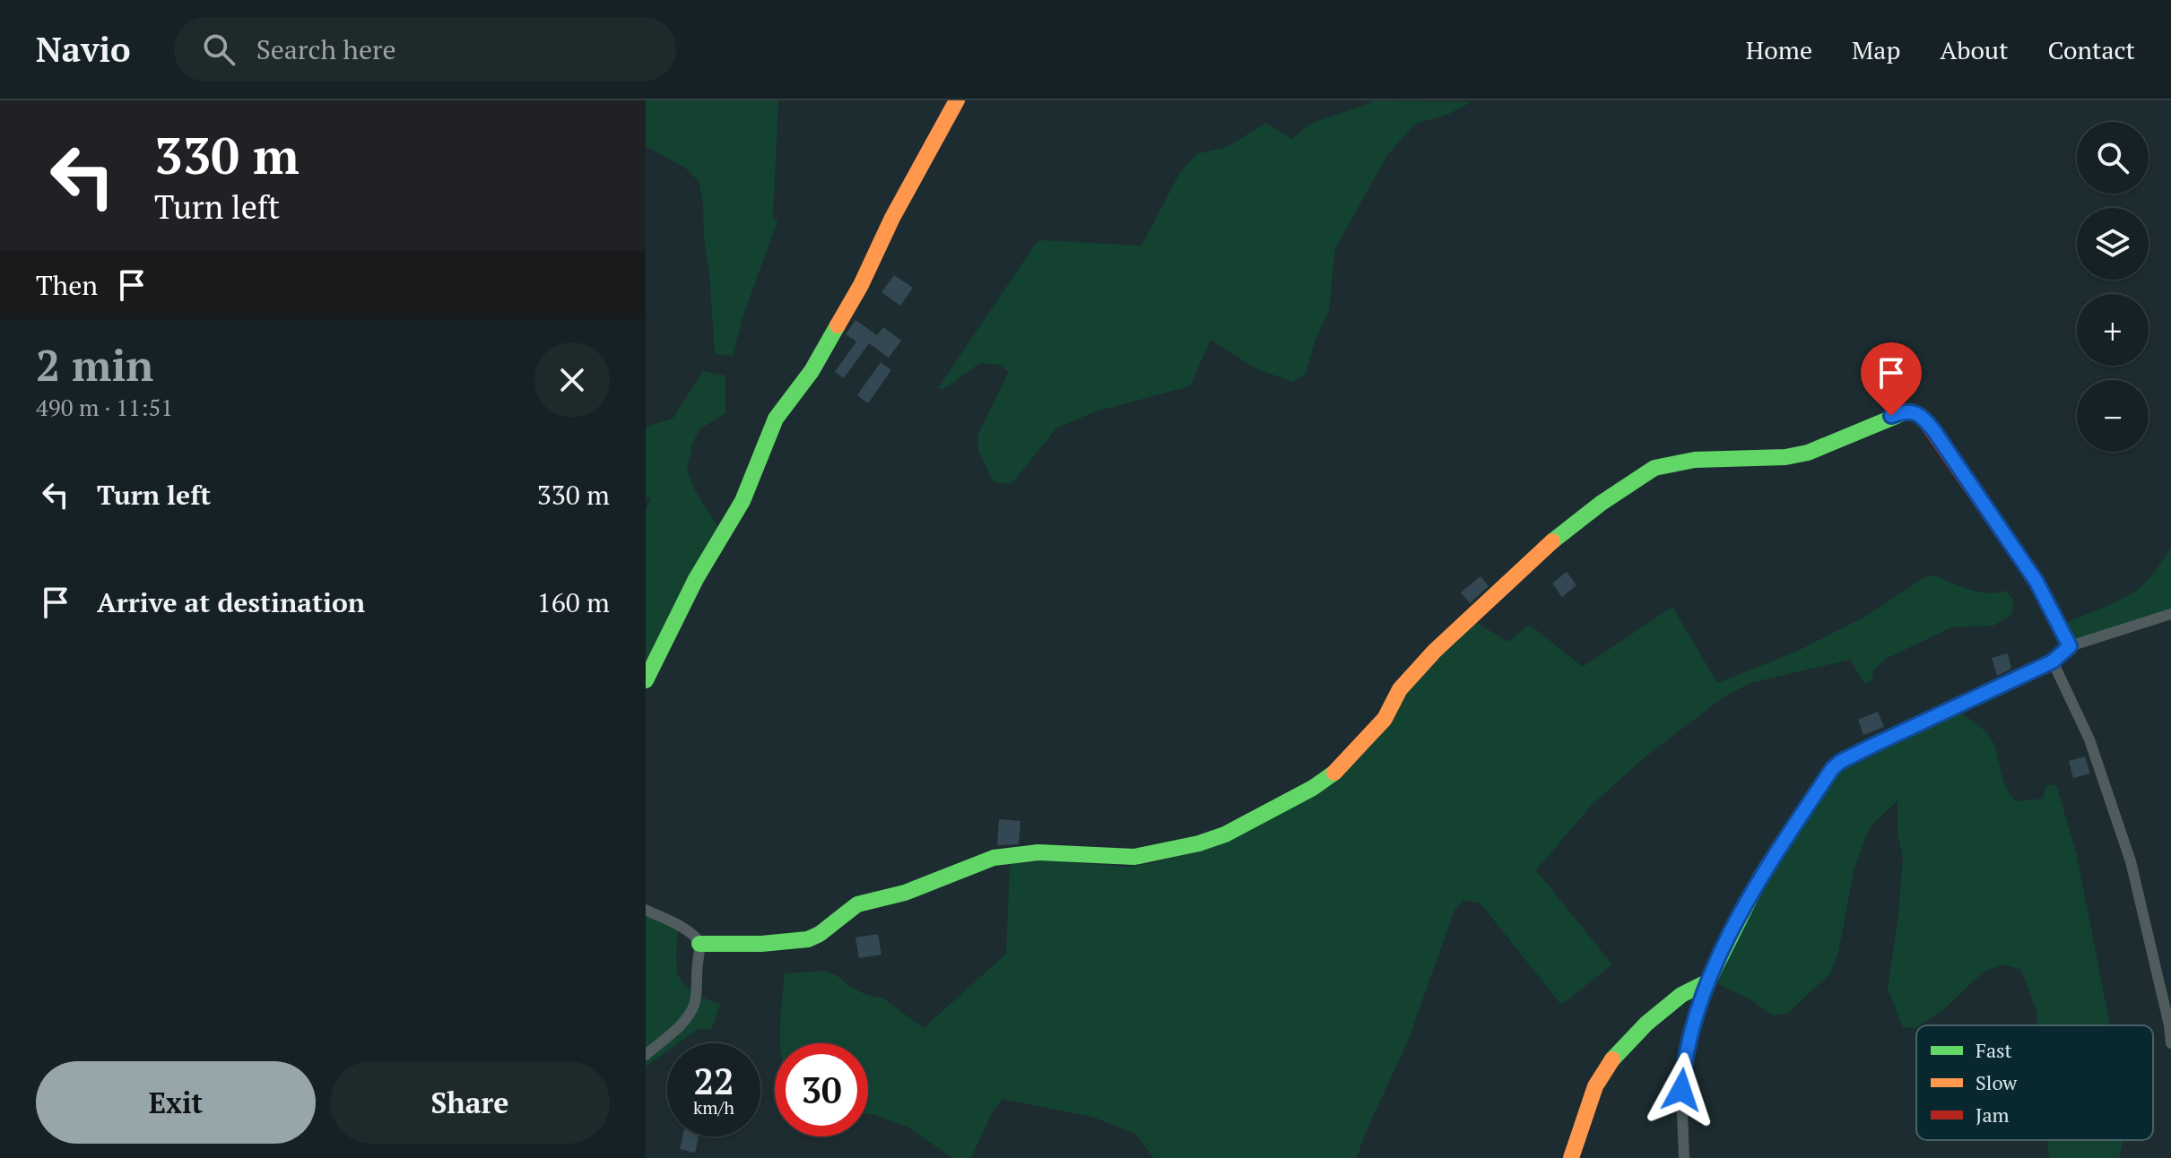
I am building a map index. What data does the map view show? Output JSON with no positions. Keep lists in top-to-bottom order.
{
  "legend": ["Fast", "Slow", "Jam"],
  "page": {
    "header": "Navio",
    "search": "Search here",
    "nav": [
      "Home",
      "Map",
      "About",
      "Contact"
    ],
    "turn": ["330 m", "Turn left"],
    "map_buttons": ["+", "−"],
    "then": "Then",
    "heading": ["2 min", "490 m · 11:51"],
    "list": [
      {
        "name": "Turn left",
        "value": "330 m"
      },
      {
        "name": "Arrive at destination",
        "value": "160 m"
      }
    ],
    "speed": "22 km/h",
    "limit": "30",
    "buttons": ["Exit", "Share"]
  }
}
